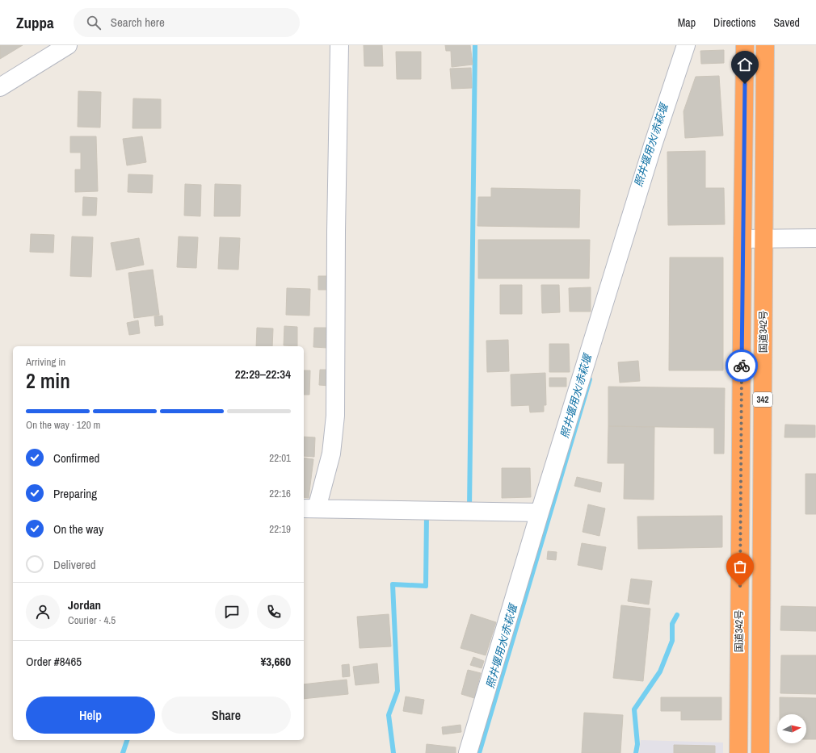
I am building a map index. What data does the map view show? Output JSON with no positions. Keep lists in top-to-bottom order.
{
  "streets": {
    "highway": ["国道342号", "342"]
  },
  "water": ["照井堰用水/赤萩堰"],
  "north": "right",
  "page": {
    "header": "Zuppa",
    "search": "Search here",
    "nav": ["Map", "Directions", "Saved"],
    "heading": ["2 min", "Arriving in", "22:29–22:34"],
    "panel": [
      "Jordan",
      "Courier · 4.5",
      "Order #8465",
      "¥3,660"
    ],
    "bar": "On the way · 120 m",
    "list": [
      ["Confirmed", "22:01"],
      ["Preparing", "22:16"],
      ["On the way", "22:19"],
      "Delivered"
    ],
    "buttons": ["Help", "Share"]
  }
}
